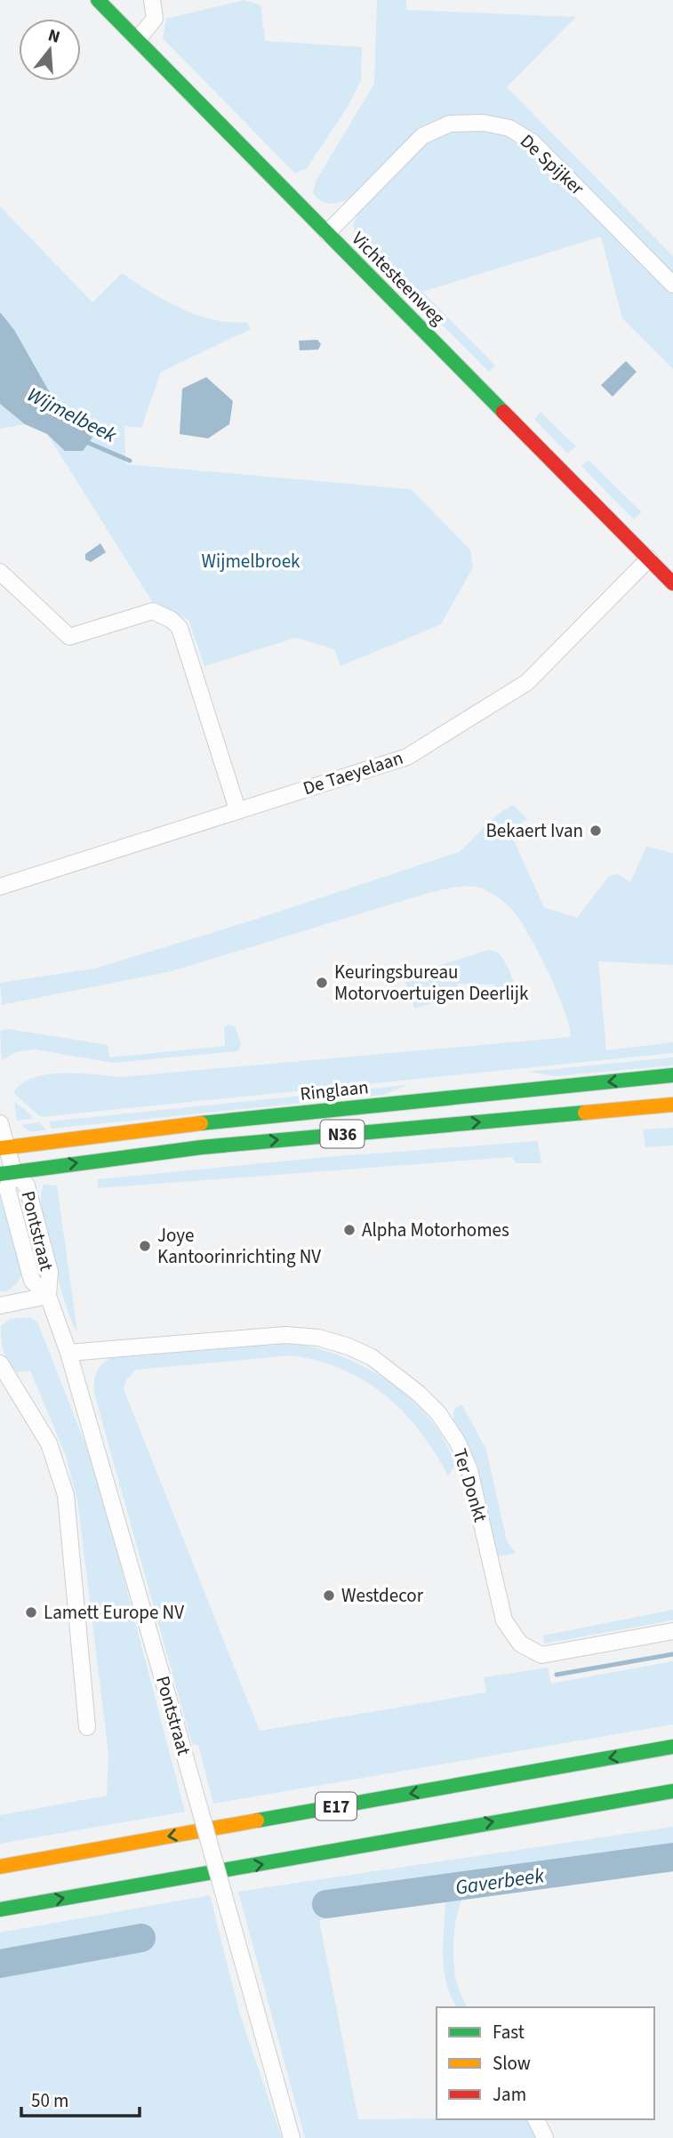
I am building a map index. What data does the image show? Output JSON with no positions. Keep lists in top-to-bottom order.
{
  "streets": {
    "main road": [
      "Vichtesteenweg",
      "Ringlaan",
      "N36",
      "E17"
    ],
    "street": [
      "De Spijker",
      "De Taeyelaan",
      "Pontstraat",
      "Ter Donkt"
    ]
  },
  "crossings": [
    ["De Spijker", "Vichtesteenweg"],
    ["Vichtesteenweg", "De Taeyelaan"],
    ["Ringlaan", "Pontstraat"],
    ["N36", "Pontstraat"],
    ["Pontstraat", "Ter Donkt"]
  ],
  "water": ["Wijmelbeek", "Gaverbeek"],
  "parks": ["Wijmelbroek"],
  "places": [
    "Bekaert Ivan",
    "Keuringsbureau Motorvoertuigen Deerlijk",
    "Alpha Motorhomes",
    "Joye Kantoorinrichting NV",
    "Westdecor",
    "Lamett Europe NV"
  ],
  "legend": ["Fast", "Slow", "Jam"],
  "scale_bar": "50 m",
  "north": "top"
}
